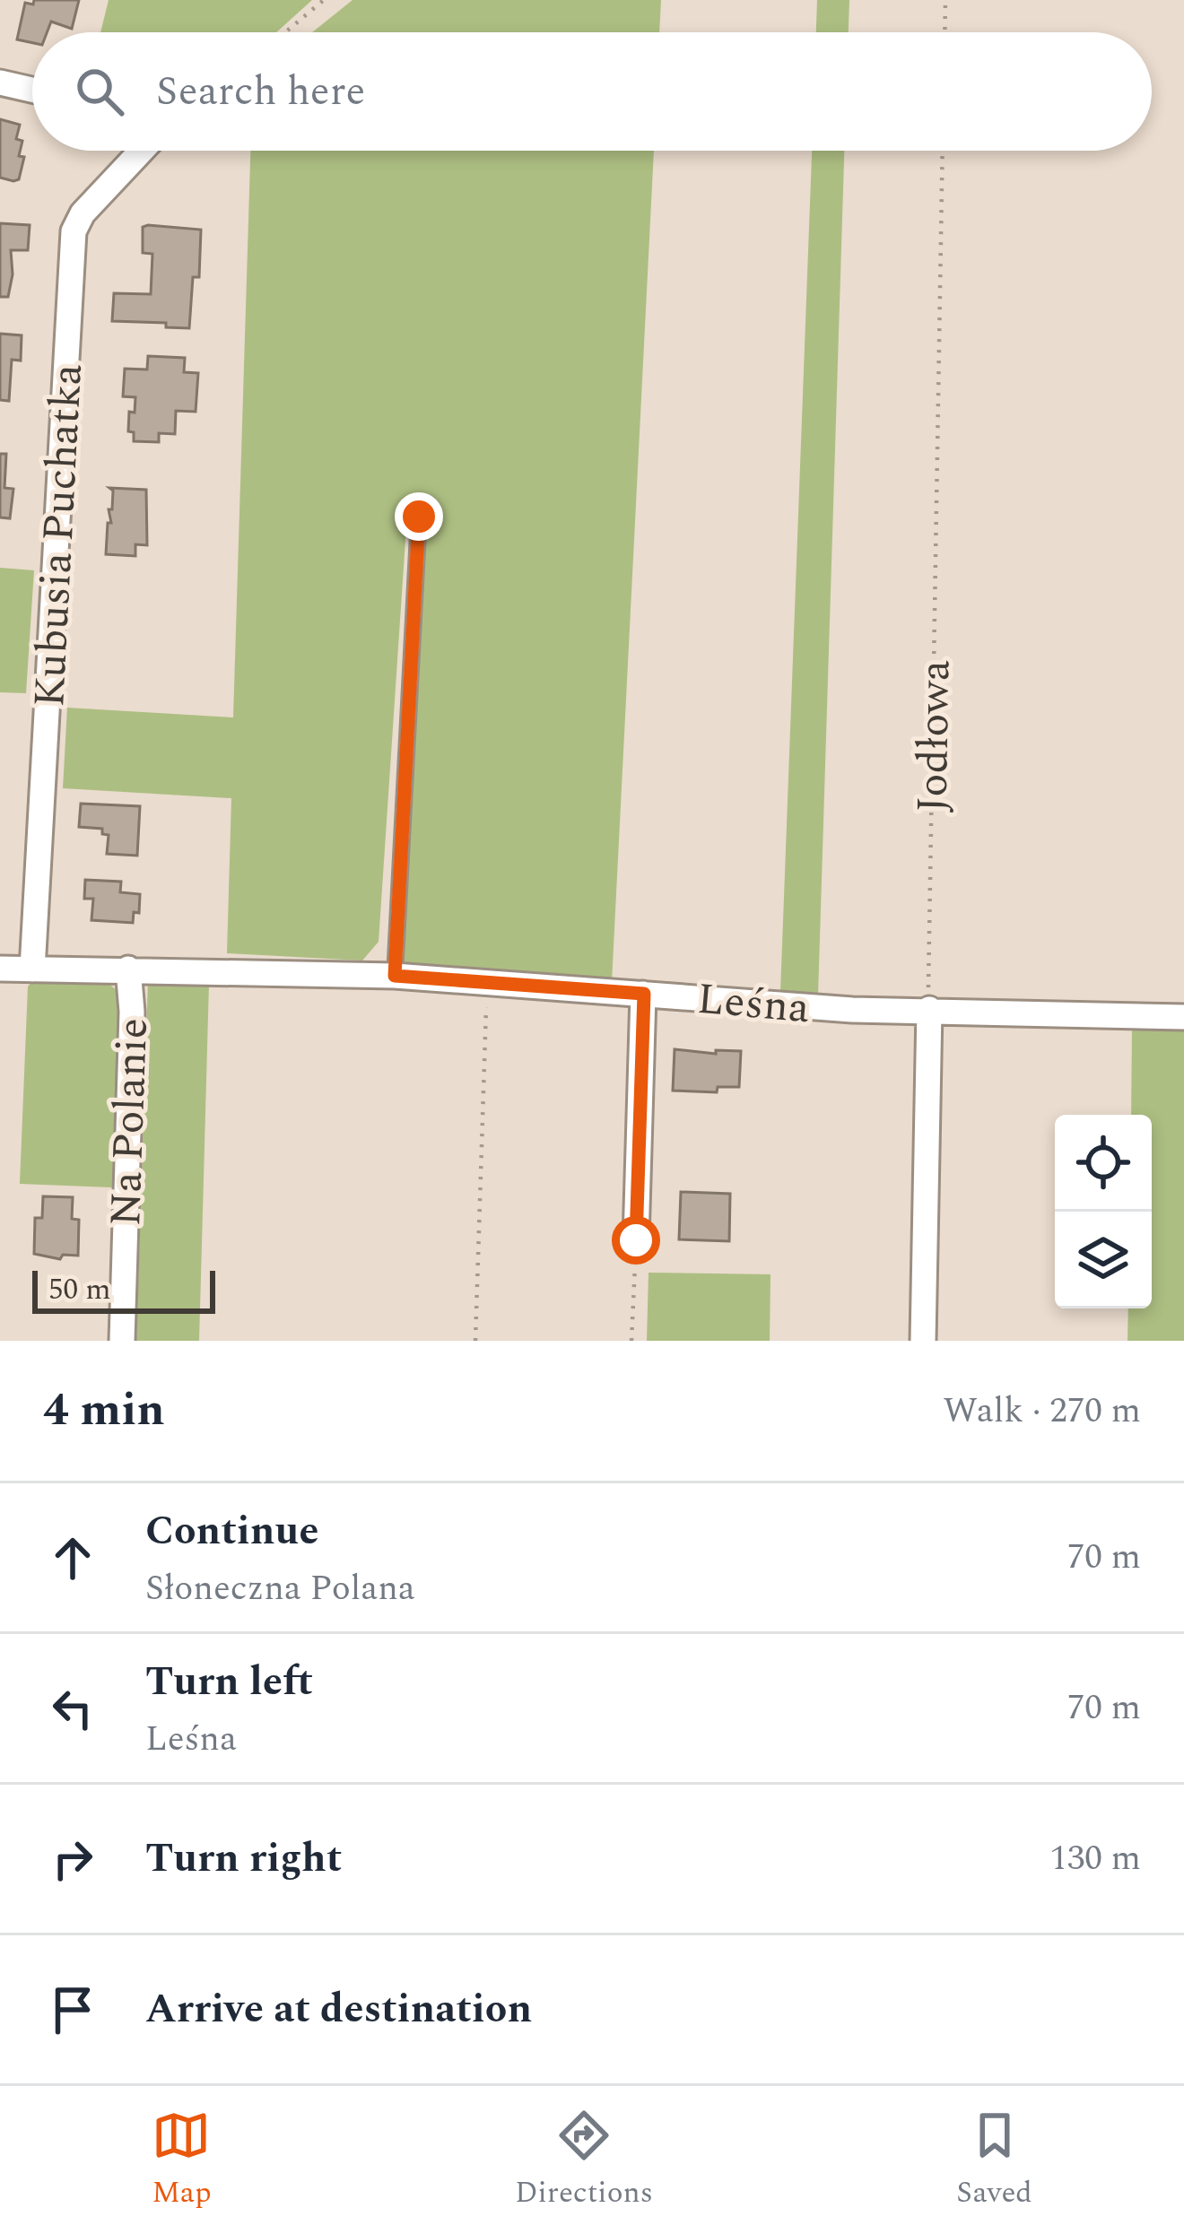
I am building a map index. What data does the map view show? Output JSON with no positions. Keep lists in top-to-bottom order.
{
  "streets": {
    "street": ["Kubusia Puchatka", "Leśna", "Na Polanie"],
    "path": ["Jodłowa"]
  },
  "crossings": [
    ["Kubusia Puchatka", "Leśna"],
    ["Jodłowa", "Leśna"],
    ["Leśna", "Na Polanie"]
  ],
  "scale_bar": "50 m",
  "page": {
    "search": "Search here",
    "scale": "50 m",
    "heading": ["4 min", "Walk · 270 m"],
    "list": [
      ["Continue", "Słoneczna Polana", "70 m"],
      ["Turn left", "Leśna", "70 m"],
      ["Turn right", "130 m"],
      "Arrive at destination"
    ],
    "nav": ["Map", "Directions", "Saved"]
  }
}
